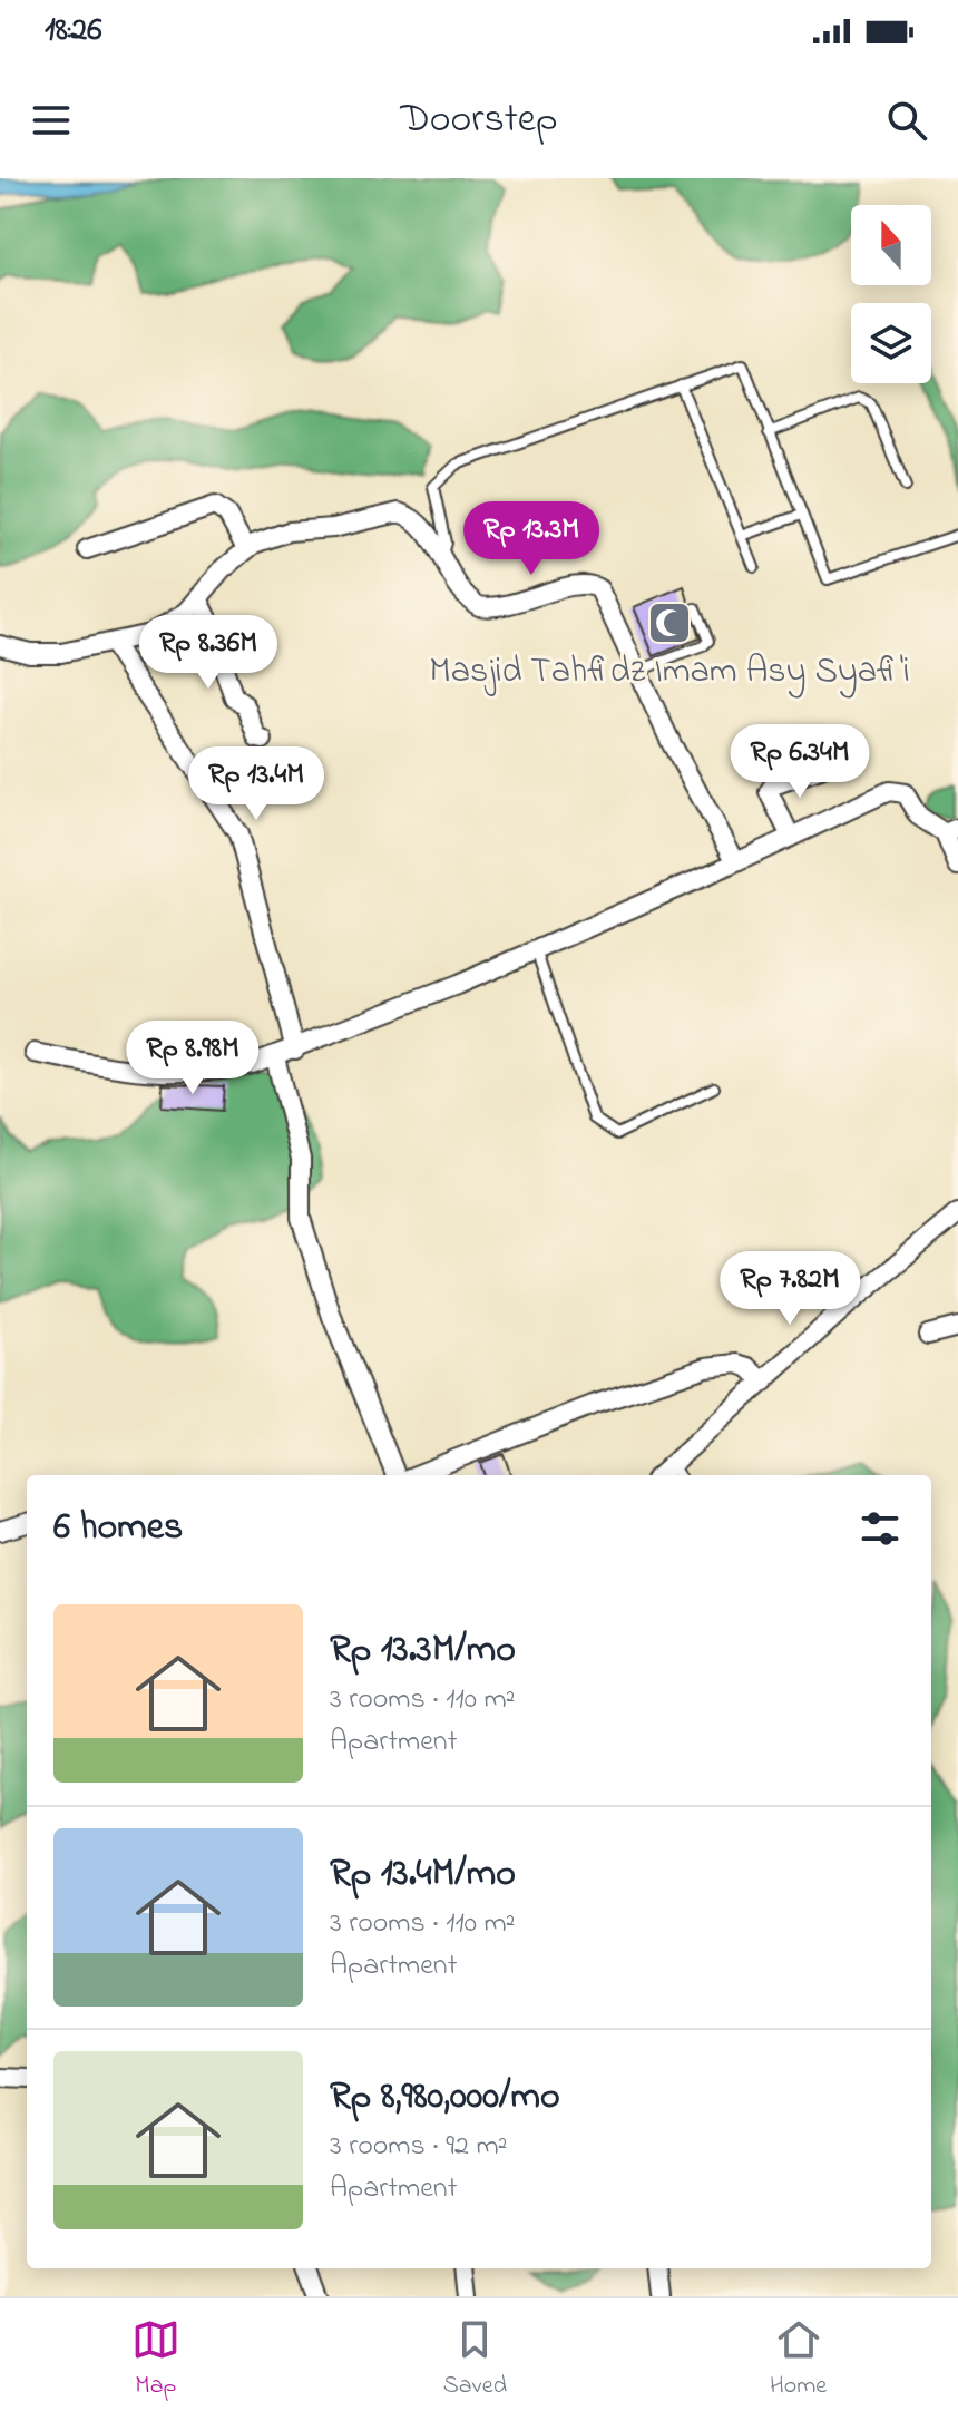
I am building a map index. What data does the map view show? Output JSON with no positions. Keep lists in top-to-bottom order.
{
  "places": {
    "mosque": ["Masjid Tahfidz Imam Asy Syafi'i"]
  },
  "north": "top",
  "page": {
    "status": "18:26",
    "header": "Doorstep",
    "price": [
      "Rp 13.3M",
      "Rp 8.36M",
      "Rp 6.34M",
      "Rp 13.4M",
      "Rp 8.98M",
      "Rp 7.82M"
    ],
    "heading": "6 homes",
    "list": [
      {
        "name": "Rp 13.3M/mo",
        "note": "3 rooms · 110 m² · Apartment"
      },
      {
        "name": "Rp 13.4M/mo",
        "note": "3 rooms · 110 m² · Apartment"
      },
      {
        "name": "Rp 8,980,000/mo",
        "note": "3 rooms · 92 m² · Apartment"
      }
    ],
    "tabs": ["Map", "Saved", "Home"]
  }
}
